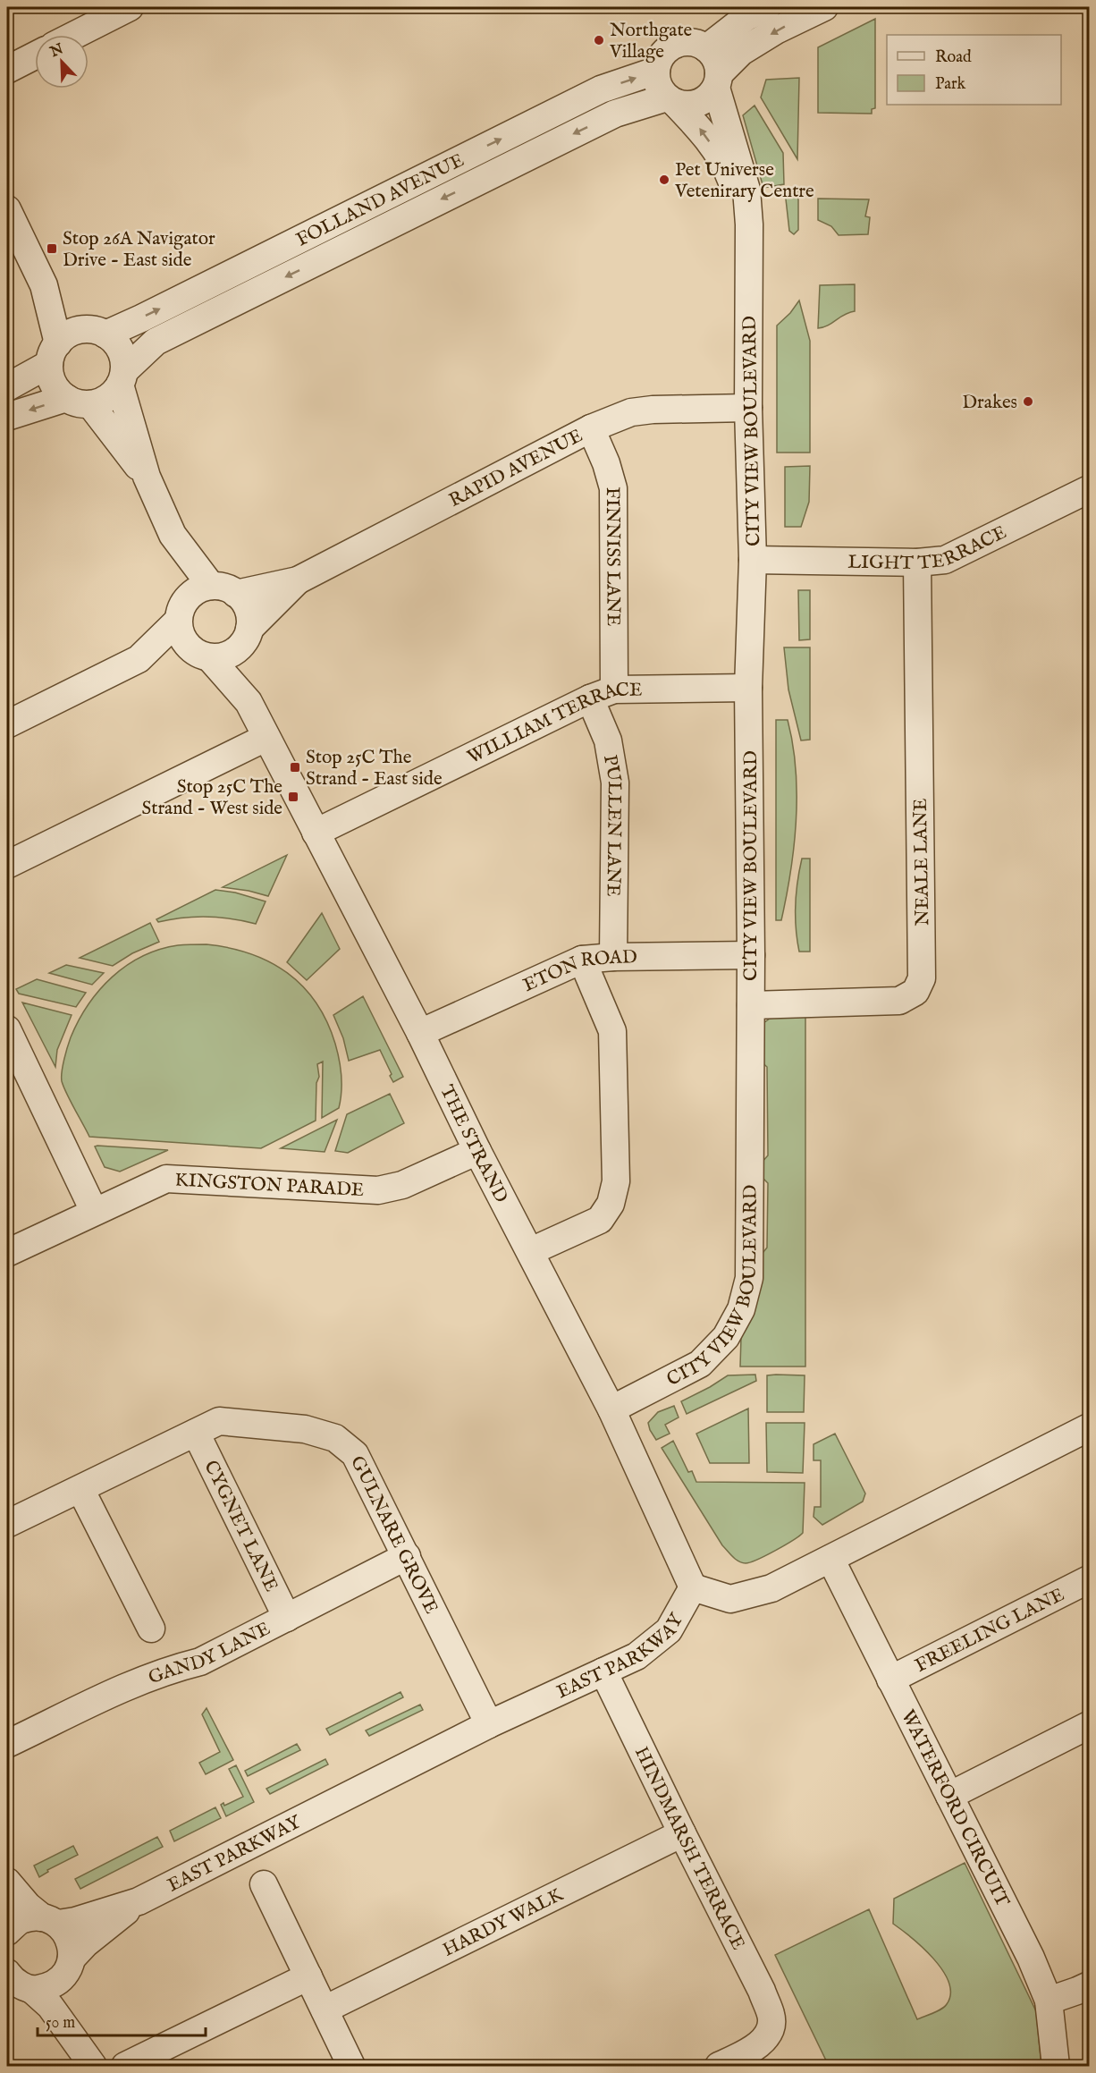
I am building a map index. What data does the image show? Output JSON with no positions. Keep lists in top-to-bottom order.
{
  "streets": {
    "street": [
      "FOLLAND AVENUE",
      "CITY VIEW BOULEVARD",
      "RAPID AVENUE",
      "LIGHT TERRACE",
      "FINNISS LANE",
      "WILLIAM TERRACE",
      "PULLEN LANE",
      "NEALE LANE",
      "ETON ROAD",
      "THE STRAND",
      "KINGSTON PARADE",
      "CYGNET LANE",
      "GULNARE GROVE",
      "FREELING LANE",
      "EAST PARKWAY",
      "GANDY LANE",
      "WATERFORD CIRCUIT",
      "HINDMARSH TERRACE",
      "HARDY WALK"
    ]
  },
  "crossings": [
    ["FOLLAND AVENUE", "CITY VIEW BOULEVARD"],
    ["CITY VIEW BOULEVARD", "RAPID AVENUE"],
    ["CITY VIEW BOULEVARD", "LIGHT TERRACE"],
    ["CITY VIEW BOULEVARD", "WILLIAM TERRACE"],
    ["CITY VIEW BOULEVARD", "NEALE LANE"],
    ["CITY VIEW BOULEVARD", "ETON ROAD"],
    ["CITY VIEW BOULEVARD", "THE STRAND"],
    ["RAPID AVENUE", "FINNISS LANE"],
    ["RAPID AVENUE", "THE STRAND"],
    ["LIGHT TERRACE", "NEALE LANE"],
    ["FINNISS LANE", "WILLIAM TERRACE"],
    ["FINNISS LANE", "PULLEN LANE"],
    ["WILLIAM TERRACE", "PULLEN LANE"],
    ["WILLIAM TERRACE", "THE STRAND"],
    ["PULLEN LANE", "ETON ROAD"],
    ["ETON ROAD", "THE STRAND"],
    ["THE STRAND", "KINGSTON PARADE"],
    ["THE STRAND", "EAST PARKWAY"],
    ["CYGNET LANE", "GULNARE GROVE"],
    ["CYGNET LANE", "GANDY LANE"],
    ["GULNARE GROVE", "EAST PARKWAY"],
    ["GULNARE GROVE", "GANDY LANE"],
    ["FREELING LANE", "WATERFORD CIRCUIT"],
    ["EAST PARKWAY", "WATERFORD CIRCUIT"],
    ["EAST PARKWAY", "HINDMARSH TERRACE"],
    ["HINDMARSH TERRACE", "HARDY WALK"]
  ],
  "places": {
    "other": ["Northgate Village", "Pet Universe Vetenirary Centre", "Drakes"],
    "transit": ["Stop 26A Navigator Drive - East side", "Stop 25C The Strand - East side", "Stop 25C The Strand - West side"]
  },
  "legend": ["Road", "Park"],
  "scale_bar": "50 m",
  "north": "top left"
}
